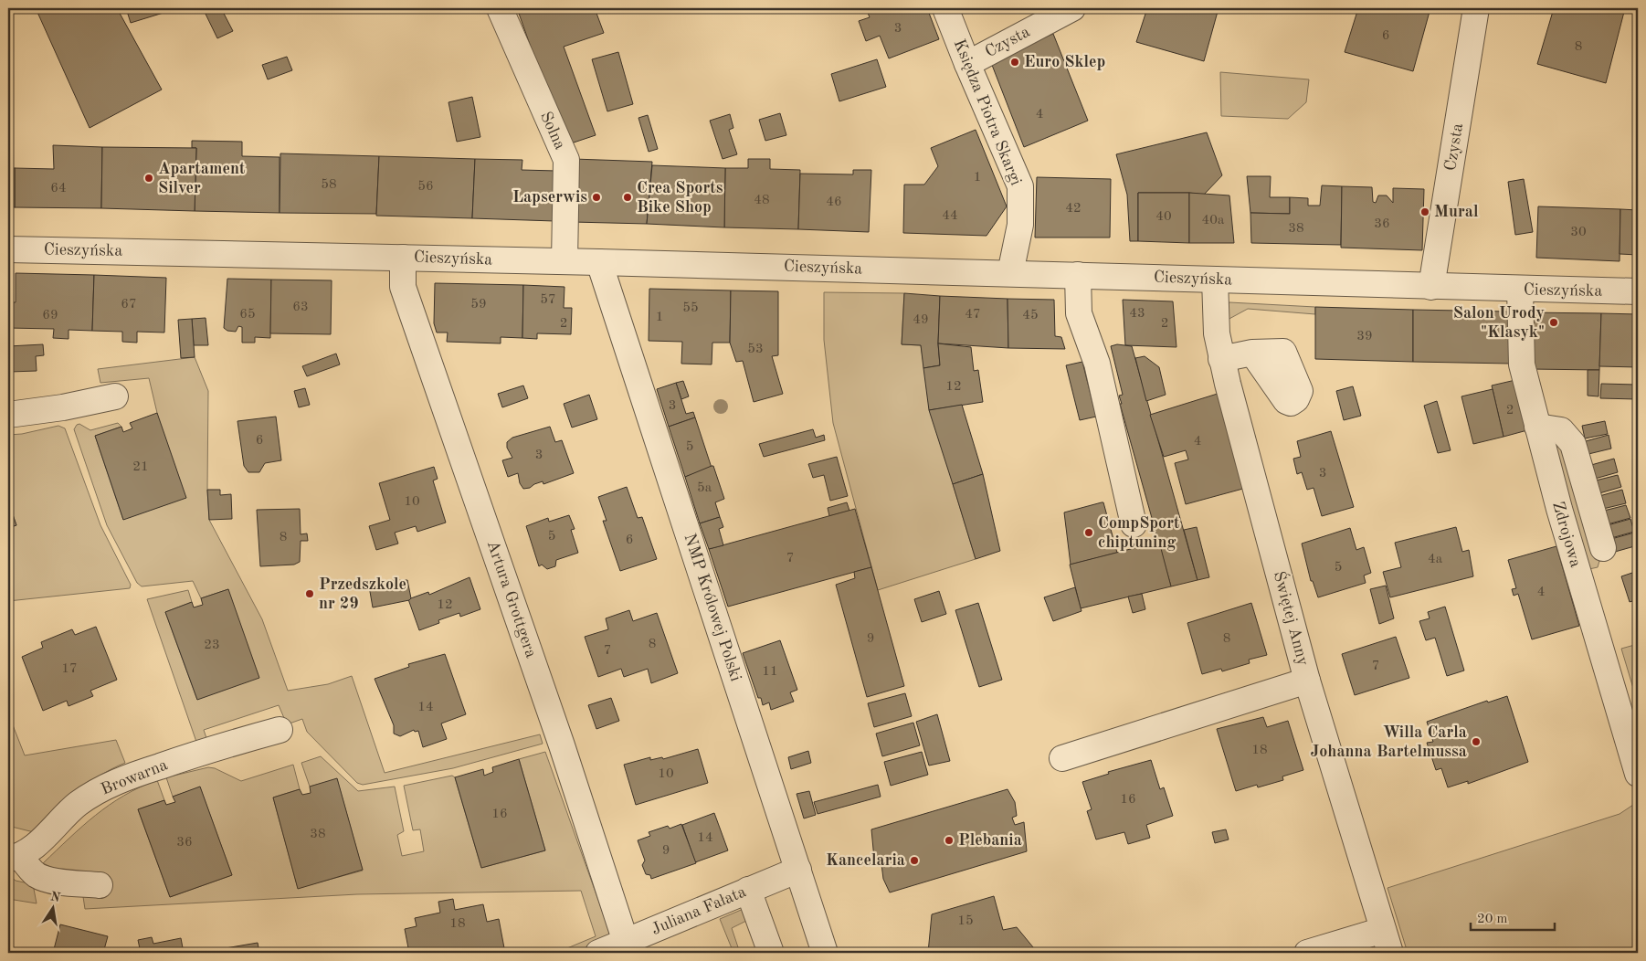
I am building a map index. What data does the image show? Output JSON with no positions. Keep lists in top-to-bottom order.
{
  "streets": {
    "street": [
      "Czysta",
      "Księdza Piotra Skargi",
      "Solna",
      "Cieszyńska",
      "Zdrojowa",
      "Artura Grottgera",
      "NMP Królowej Polski",
      "Świętej Anny",
      "Browarna",
      "Juliana Fałata"
    ]
  },
  "crossings": [
    ["Czysta", "Księdza Piotra Skargi"],
    ["Czysta", "Cieszyńska"],
    ["Księdza Piotra Skargi", "Cieszyńska"],
    ["Solna", "Cieszyńska"],
    ["Cieszyńska", "Zdrojowa"],
    ["Cieszyńska", "Artura Grottgera"],
    ["Cieszyńska", "NMP Królowej Polski"],
    ["Cieszyńska", "Świętej Anny"],
    ["Artura Grottgera", "Juliana Fałata"],
    ["NMP Królowej Polski", "Juliana Fałata"]
  ],
  "places": [
    "Euro Sklep",
    "Apartament Silver",
    "Lapserwis",
    "Crea Sports Bike Shop",
    "Mural",
    "Salon Urody \"Klasyk\"",
    "CompSport chiptuning",
    "Przedszkole nr 29",
    "Willa Carla Johanna Bartelmussa",
    "Plebania",
    "Kancelaria"
  ],
  "house_numbers": [
    "3",
    "6",
    "8",
    "4",
    "1",
    "58",
    "56",
    "64",
    "48",
    "46",
    "42",
    "44",
    "40",
    "40a",
    "36",
    "38",
    "30",
    "57",
    "67",
    "59",
    "63",
    "55",
    "43",
    "65",
    "47",
    "69",
    "45",
    "1",
    "49",
    "2",
    "2",
    "39",
    "53",
    "12",
    "3",
    "2",
    "6",
    "4",
    "5",
    "3",
    "21",
    "3",
    "5a",
    "10",
    "5",
    "8",
    "6",
    "7",
    "4a",
    "5",
    "4",
    "12",
    "9",
    "8",
    "8",
    "23",
    "7",
    "7",
    "17",
    "11",
    "14",
    "18",
    "10",
    "16",
    "16",
    "38",
    "14",
    "36",
    "9",
    "15",
    "18"
  ],
  "scale_bar": "20 m",
  "north": "top"
}
